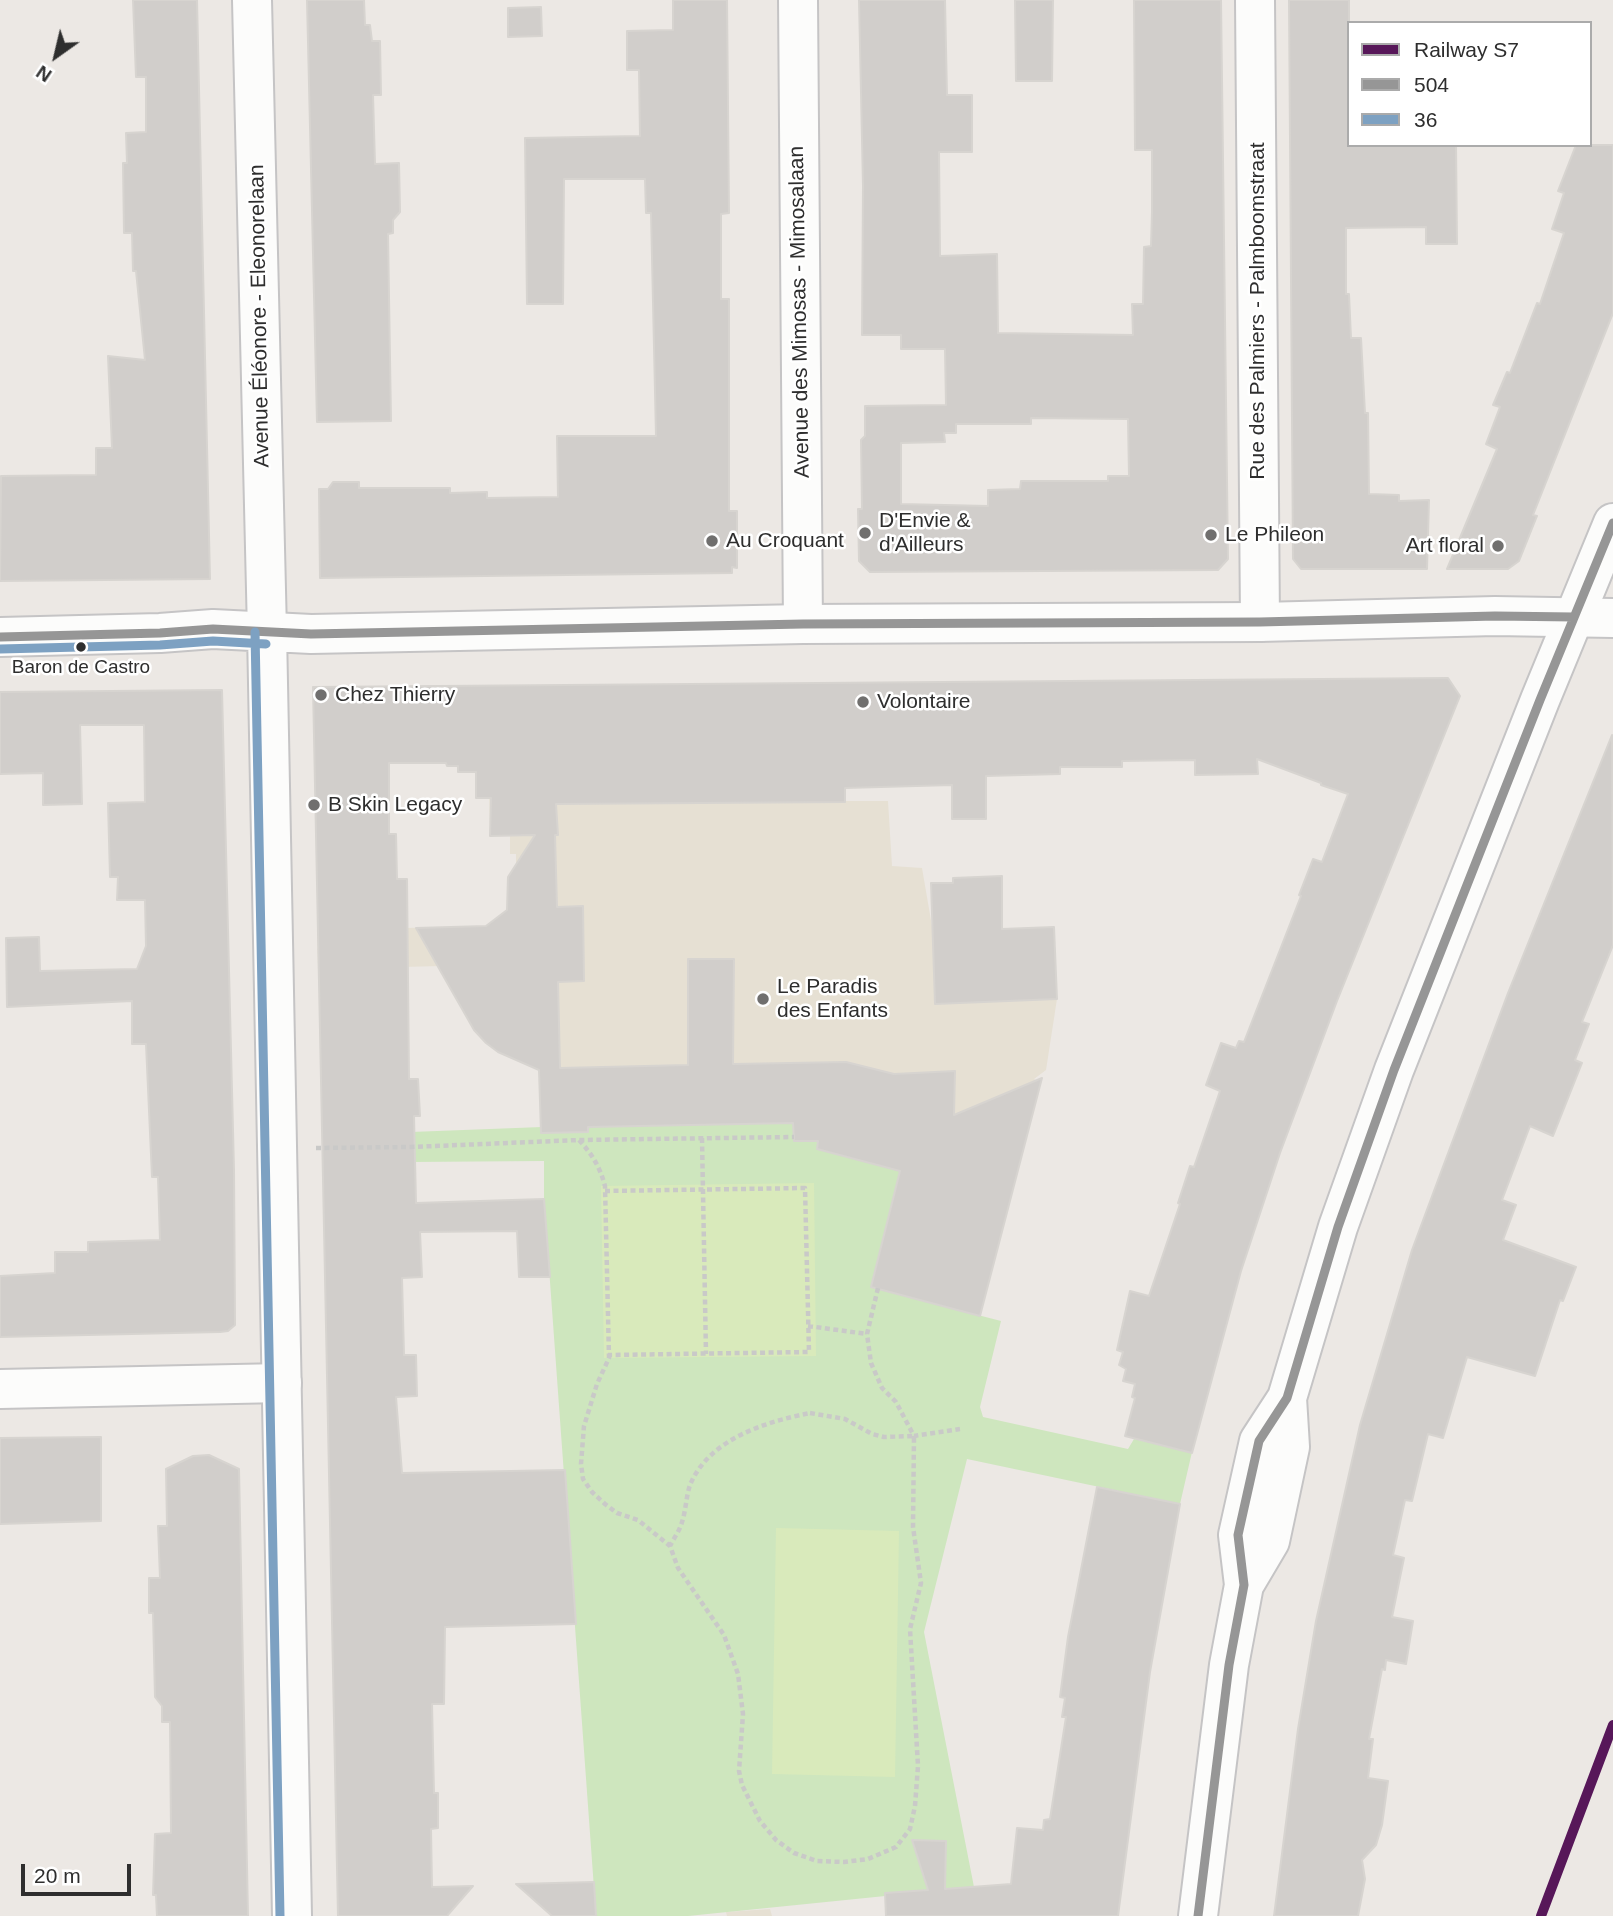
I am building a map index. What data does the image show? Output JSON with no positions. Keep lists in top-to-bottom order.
{
  "streets": {
    "street": ["Rue des Palmiers - Palmboomstraat", "Avenue des Mimosas - Mimosalaan", "Avenue Éléonore - Eleonorelaan"]
  },
  "places": [
    "D'Envie & d'Ailleurs",
    "Le Phileon",
    "Au Croquant",
    "Art floral",
    "Baron de Castro",
    "Chez Thierry",
    "Volontaire",
    "B Skin Legacy",
    "Le Paradis des Enfants"
  ],
  "lines": ["transit line 504", "transit line 36", "rail line S7"],
  "legend": ["Railway S7", "504", "36"],
  "scale_bar": "20 m",
  "north": "bottom left"
}
